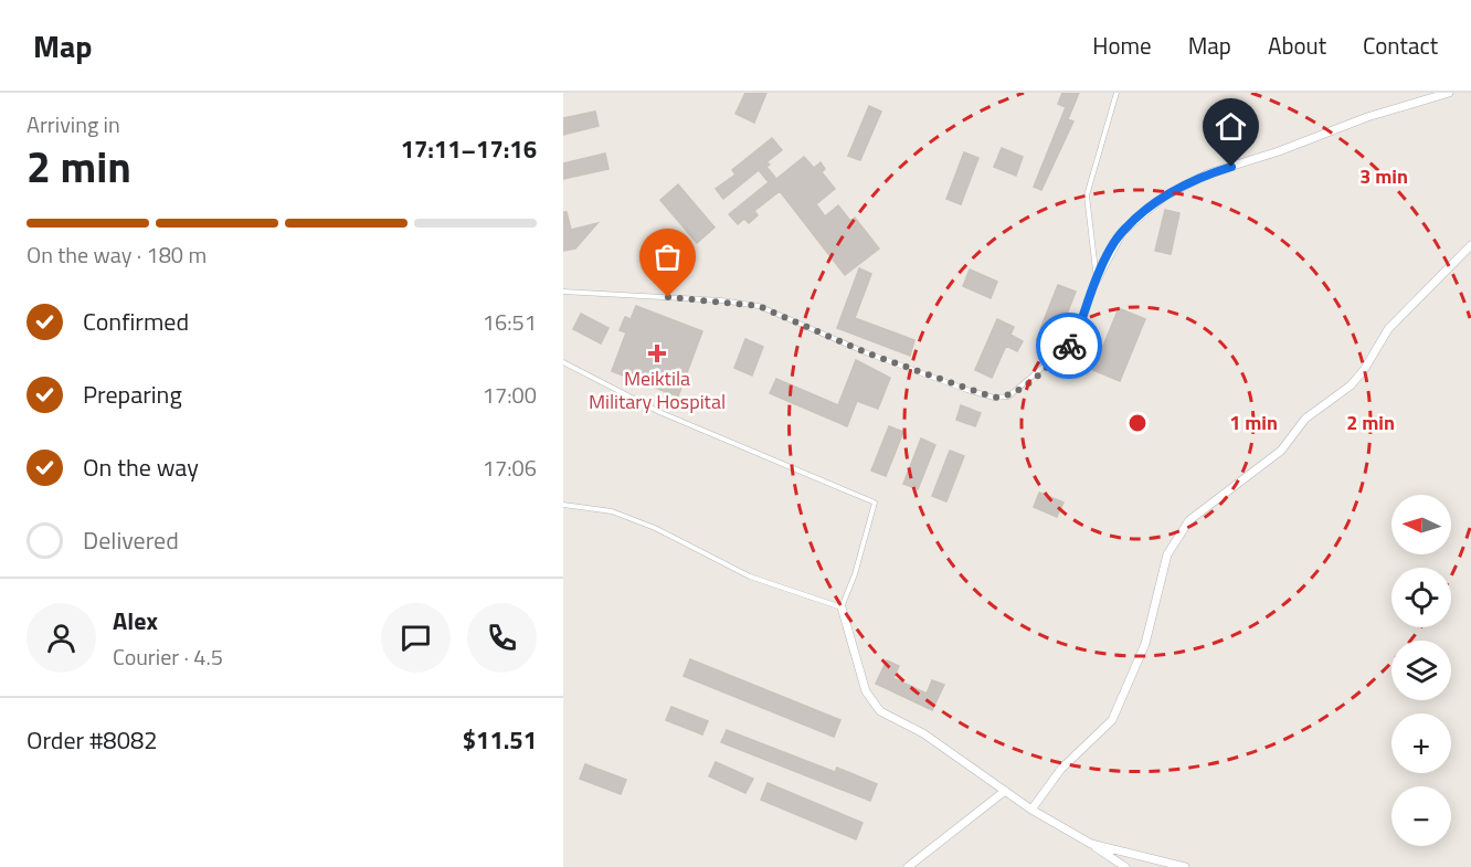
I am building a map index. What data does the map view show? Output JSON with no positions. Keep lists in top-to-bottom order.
{
  "places": {
    "health": ["Meiktila Military Hospital"]
  },
  "north": "left",
  "page": {
    "header": "Map",
    "nav": [
      "Home",
      "Map",
      "About",
      "Contact"
    ],
    "heading": ["2 min", "Arriving in", "17:11–17:16"],
    "panel": [
      "Alex",
      "Courier · 4.5",
      "Order #8082",
      "$11.51"
    ],
    "bar": "On the way · 180 m",
    "list": [
      ["Confirmed", "16:51"],
      ["Preparing", "17:00"],
      ["On the way", "17:06"],
      "Delivered"
    ],
    "map_buttons": ["+", "−"]
  },
  "rings": ["3 min", "1 min", "2 min"]
}
